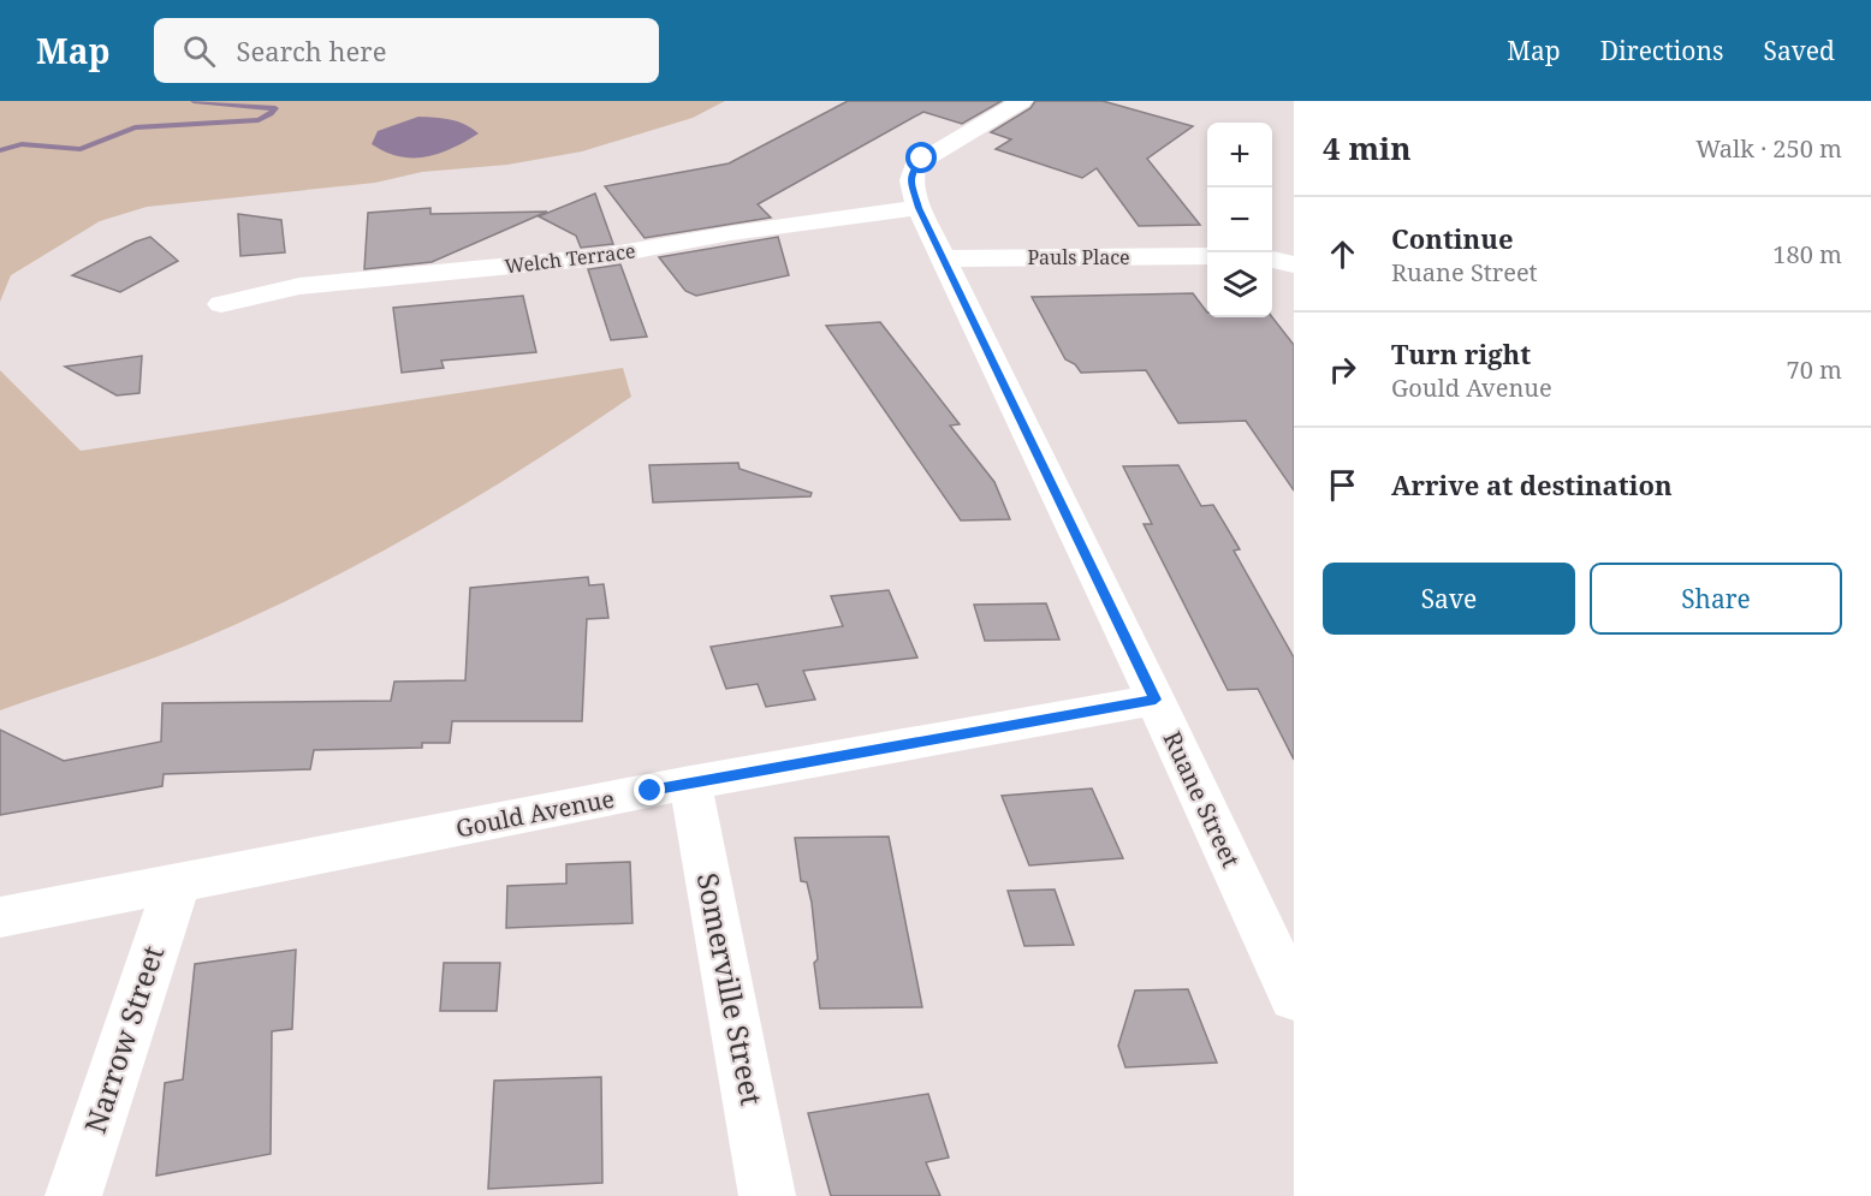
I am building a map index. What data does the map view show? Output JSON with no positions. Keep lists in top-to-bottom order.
{
  "streets": {
    "street": [
      "Pauls Place",
      "Welch Terrace",
      "Ruane Street",
      "Gould Avenue",
      "Somerville Street",
      "Narrow Street"
    ]
  },
  "crossings": [
    ["Pauls Place", "Ruane Street"],
    ["Welch Terrace", "Ruane Street"],
    ["Ruane Street", "Gould Avenue"],
    ["Gould Avenue", "Somerville Street"],
    ["Gould Avenue", "Narrow Street"]
  ],
  "page": {
    "header": "Map",
    "search": "Search here",
    "nav": ["Map", "Directions", "Saved"],
    "heading": ["4 min", "Walk · 250 m"],
    "map_buttons": ["+", "−"],
    "list": [
      ["Continue", "Ruane Street", "180 m"],
      ["Turn right", "Gould Avenue", "70 m"],
      "Arrive at destination"
    ],
    "buttons": ["Save", "Share"]
  }
}
